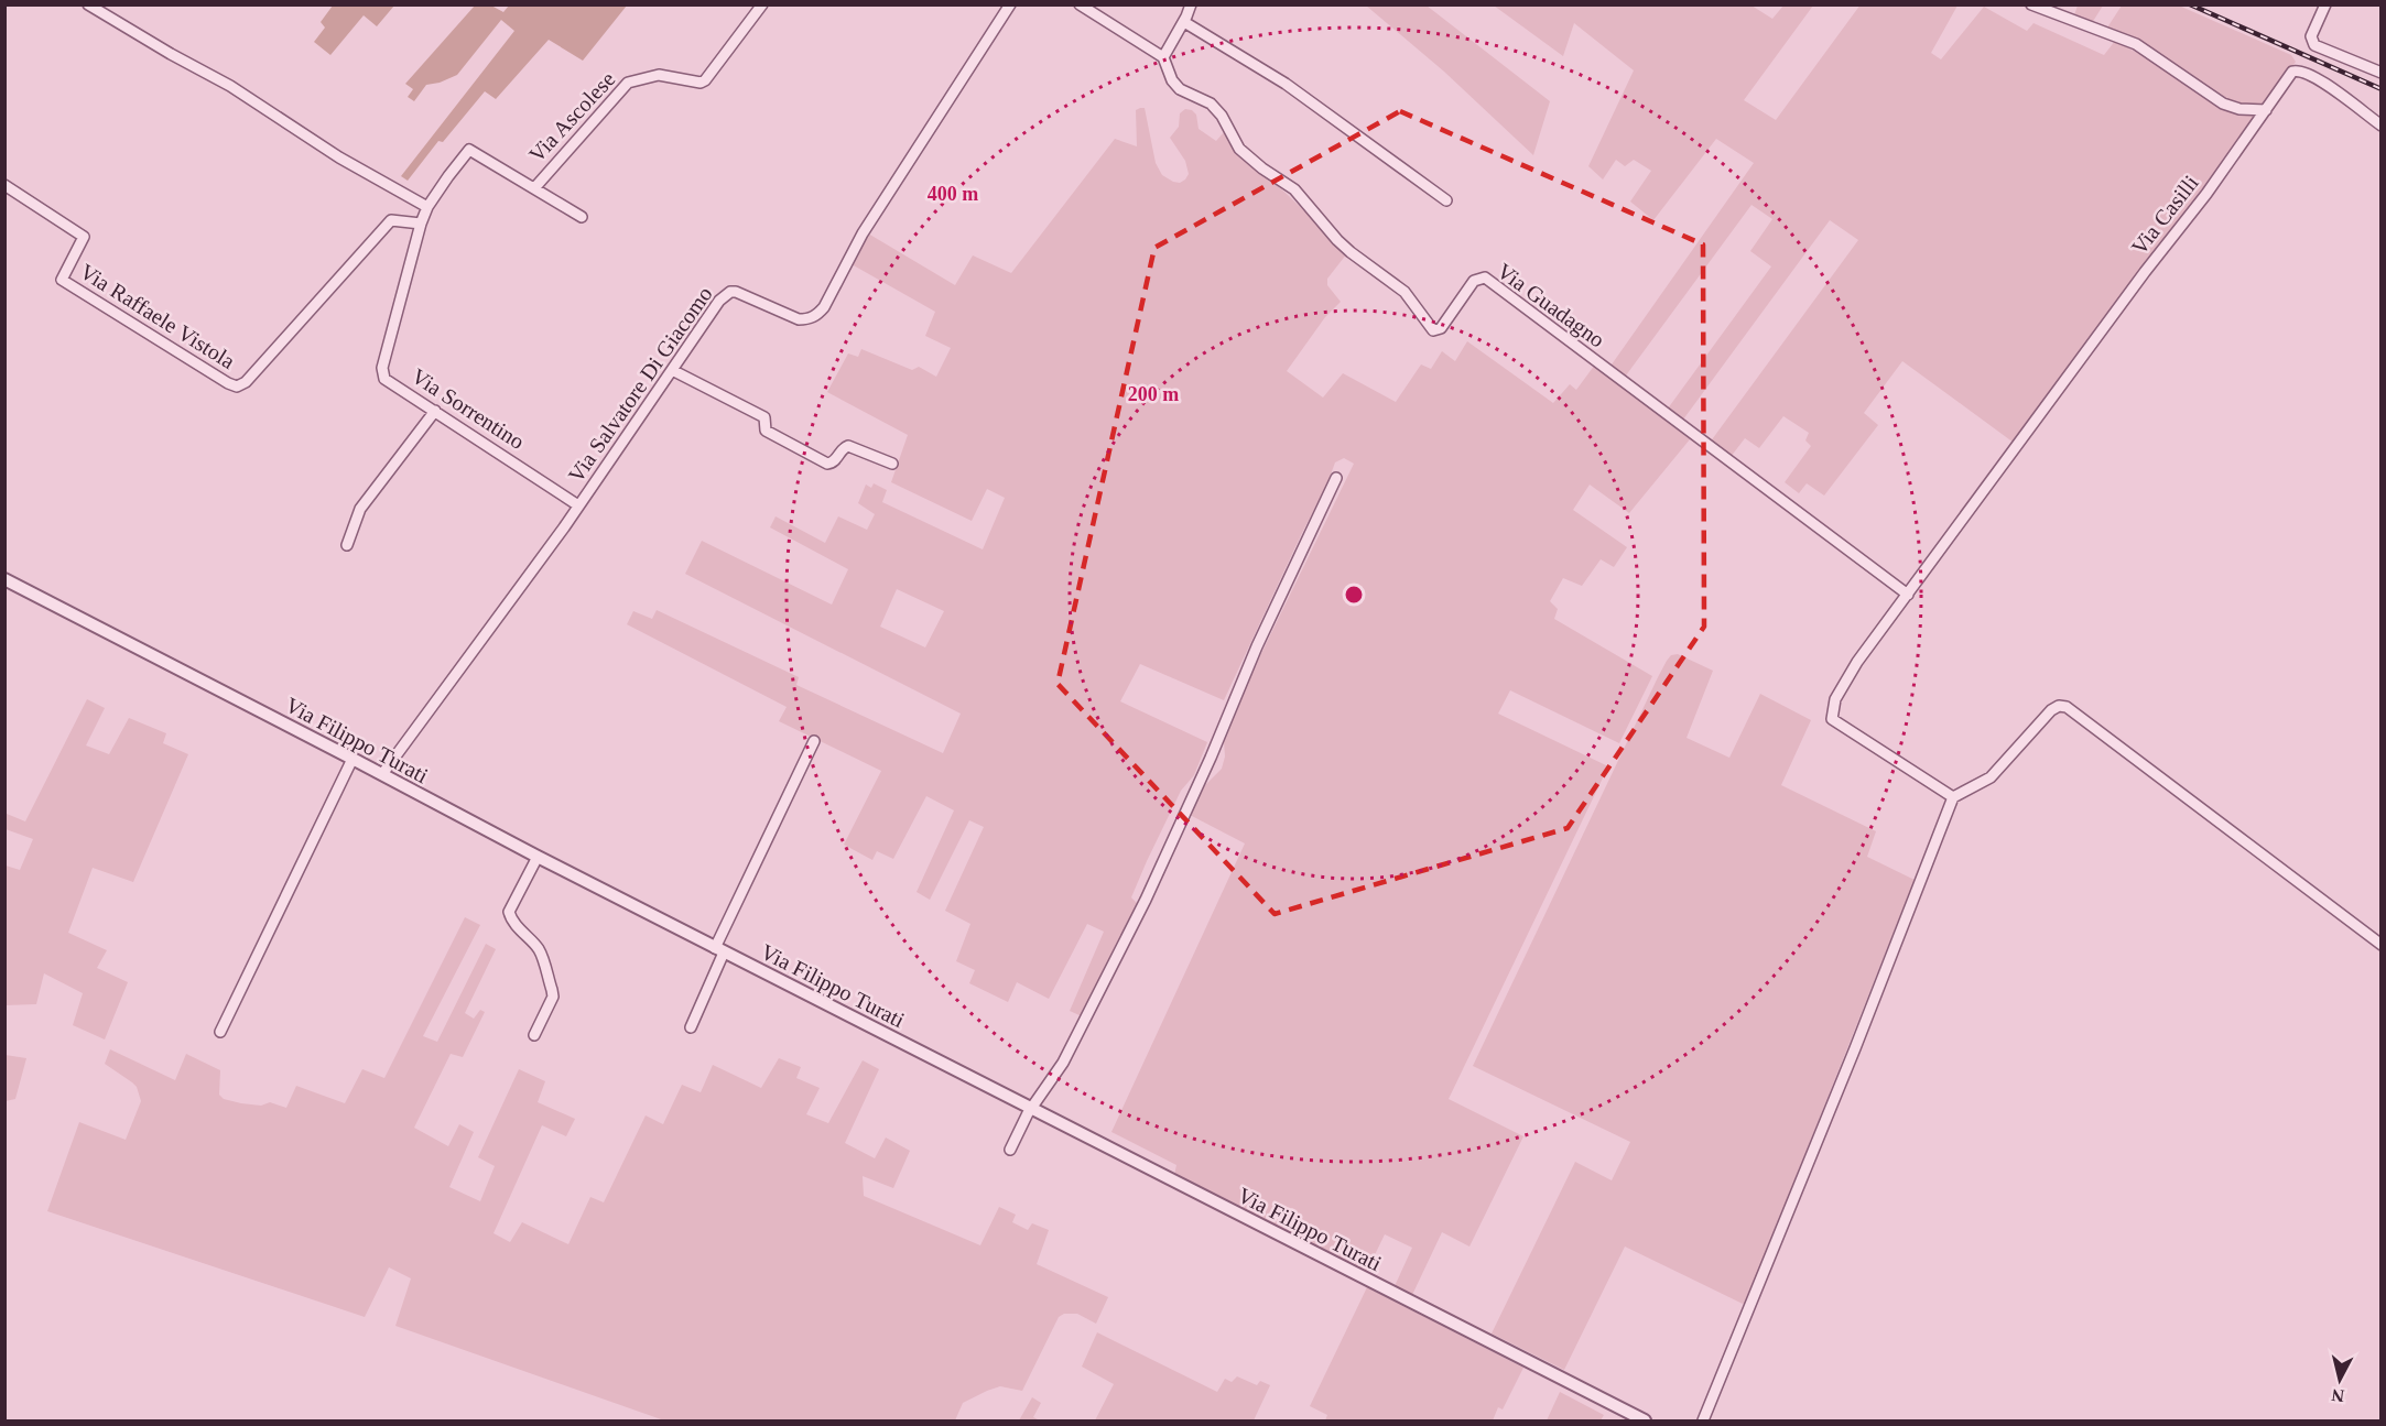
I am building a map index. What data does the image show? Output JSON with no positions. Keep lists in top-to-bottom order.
{
  "streets": {
    "street": [
      "Via Ascolese",
      "Via Casilli",
      "Via Guadagno",
      "Via Raffaele Vistola",
      "Via Salvatore Di Giacomo",
      "Via Sorrentino",
      "Via Filippo Turati"
    ]
  },
  "crossings": [
    ["Via Ascolese", "Via Sorrentino"],
    ["Via Casilli", "Via Guadagno"],
    ["Via Raffaele Vistola", "Via Sorrentino"],
    ["Via Salvatore Di Giacomo", "Via Sorrentino"],
    ["Via Salvatore Di Giacomo", "Via Filippo Turati"]
  ],
  "north": "bottom",
  "rings": ["400 m", "200 m"]
}
